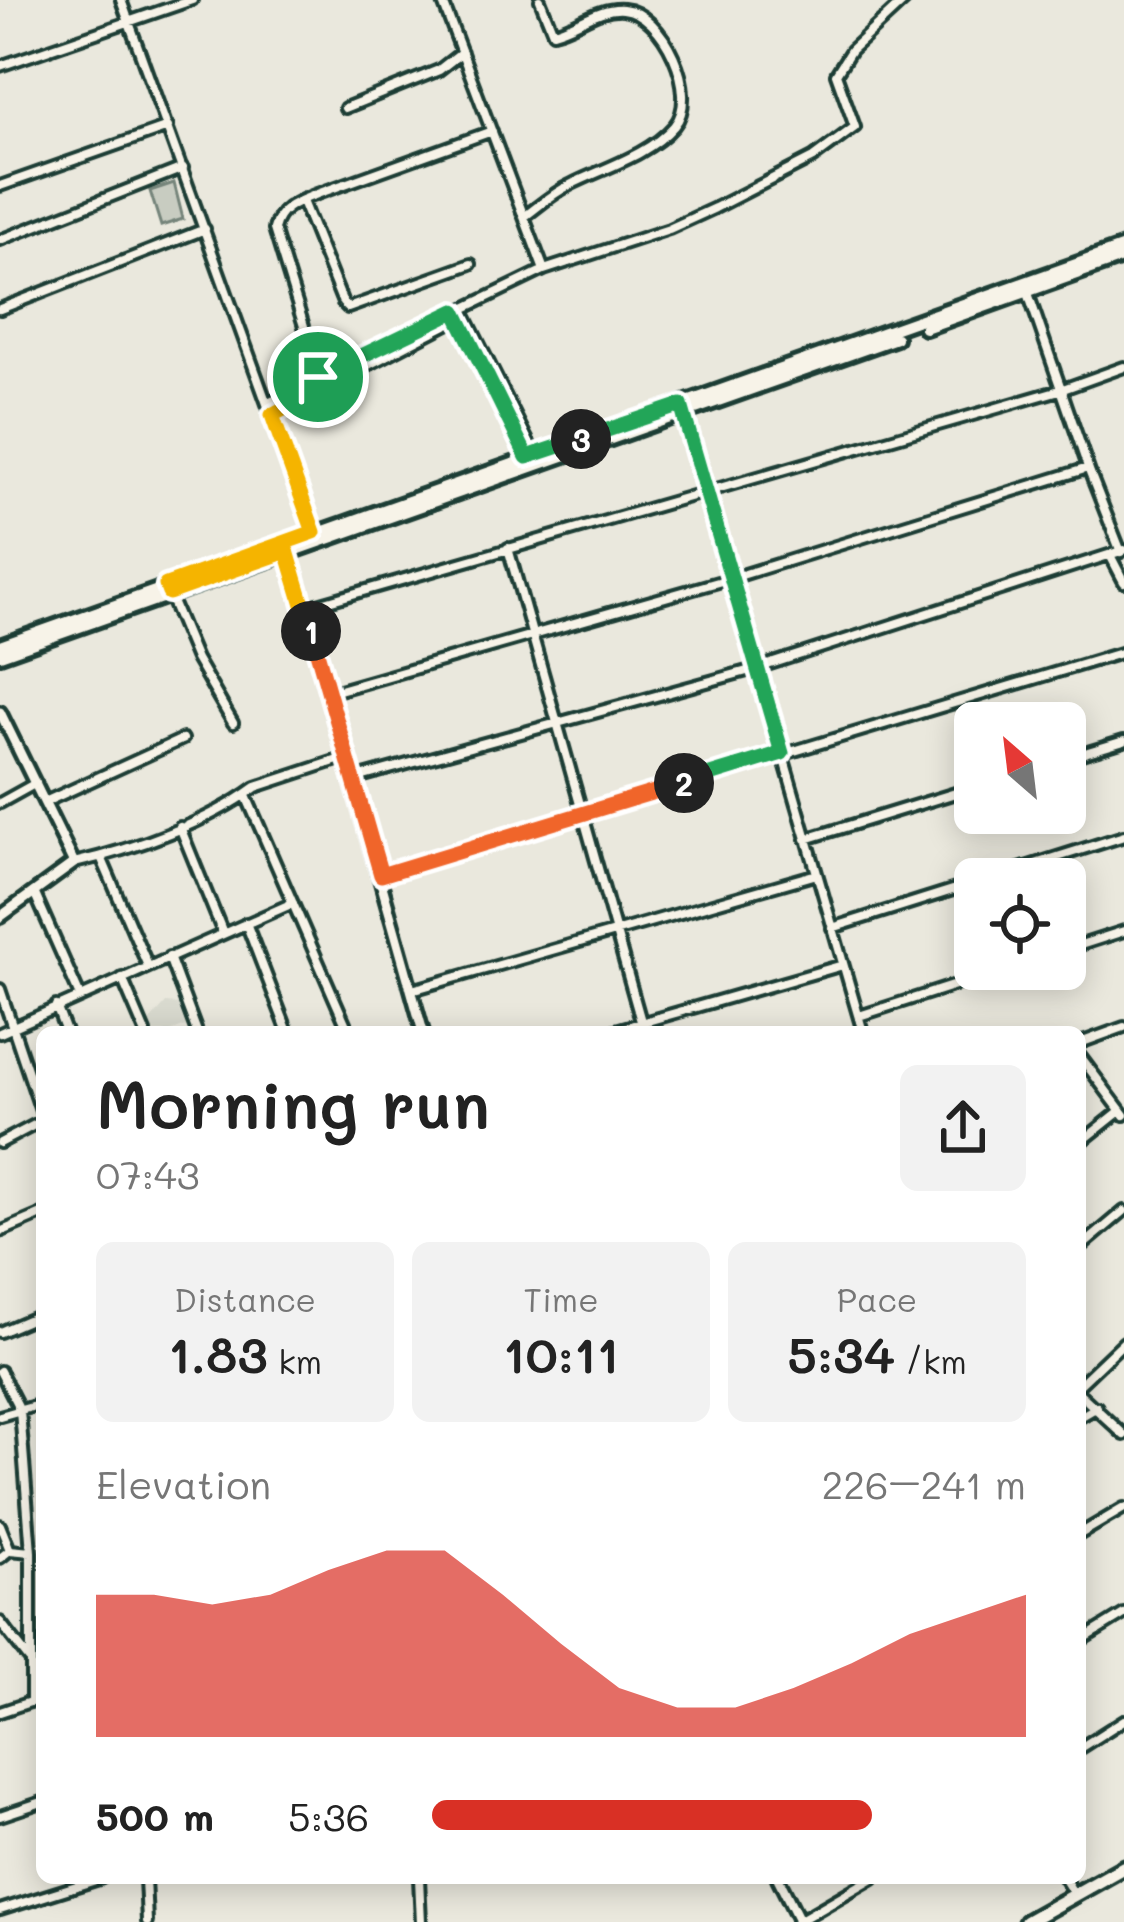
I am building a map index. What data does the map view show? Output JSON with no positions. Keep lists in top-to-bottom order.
{
  "north": "top left",
  "page": {
    "pins": ["3", "1", "2"],
    "heading": ["Morning run", "07:43"],
    "stats": [
      ["Distance", "1.83 km"],
      ["Time", "10:11"],
      ["Pace", "5:34 /km"]
    ],
    "chart": ["Elevation", "226–241 m"],
    "list": [
      {
        "name": "500 m",
        "note": "5:36"
      }
    ]
  }
}
